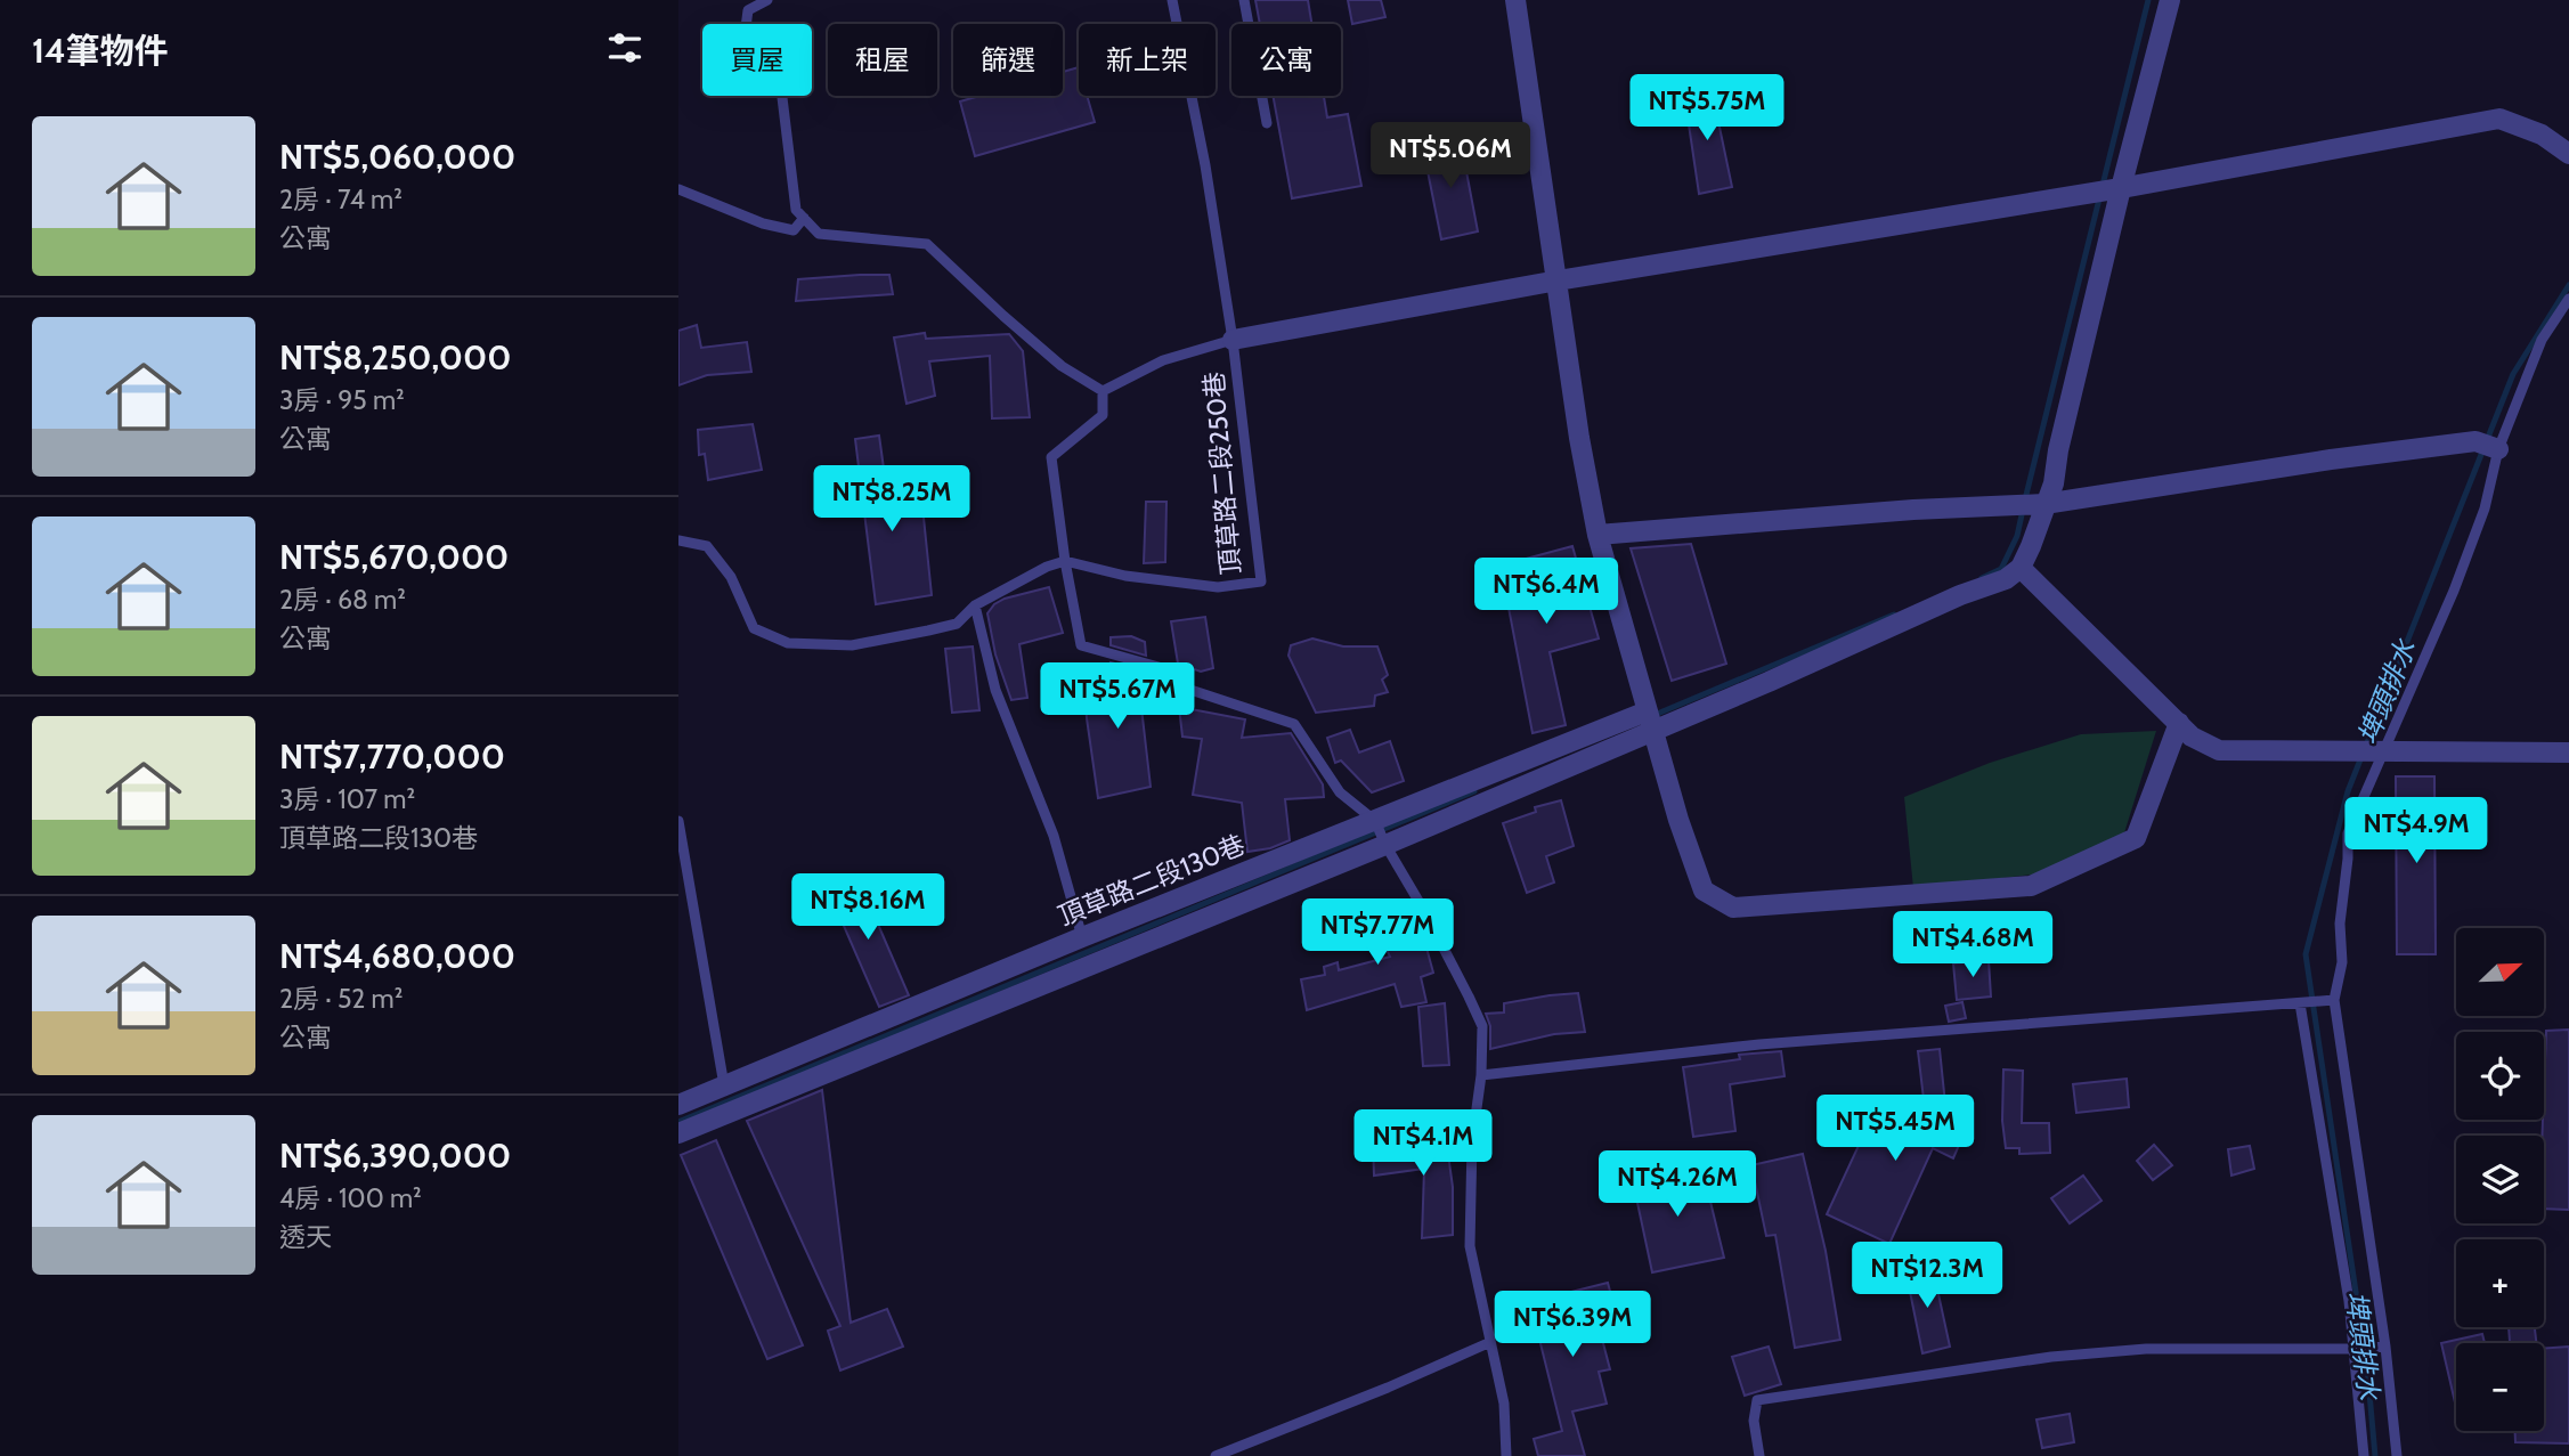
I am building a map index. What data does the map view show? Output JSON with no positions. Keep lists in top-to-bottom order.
{
  "streets": {
    "street": ["頂草路二段130巷"],
    "lane": ["頂草路二段250巷"]
  },
  "water": ["埤頭排水"],
  "north": "top right",
  "page": {
    "heading": "14筆物件",
    "chip": [
      "買屋",
      "租屋",
      "篩選",
      "新上架",
      "公寓"
    ],
    "price": [
      "NT$5.75M",
      "NT$5.06M",
      "NT$8.25M",
      "NT$6.4M",
      "NT$5.67M",
      "NT$4.9M",
      "NT$8.16M",
      "NT$7.77M",
      "NT$4.68M",
      "NT$5.45M",
      "NT$4.1M",
      "NT$4.26M",
      "NT$12.3M",
      "NT$6.39M"
    ],
    "list": [
      {
        "name": "NT$5,060,000",
        "note": "2房 · 74 m² · 公寓"
      },
      {
        "name": "NT$8,250,000",
        "note": "3房 · 95 m² · 公寓"
      },
      {
        "name": "NT$5,670,000",
        "note": "2房 · 68 m² · 公寓"
      },
      {
        "name": "NT$7,770,000",
        "note": "3房 · 107 m² · 頂草路二段130巷"
      },
      {
        "name": "NT$4,680,000",
        "note": "2房 · 52 m² · 公寓"
      },
      {
        "name": "NT$6,390,000",
        "note": "4房 · 100 m² · 透天"
      }
    ],
    "map_buttons": ["+", "−"]
  }
}
